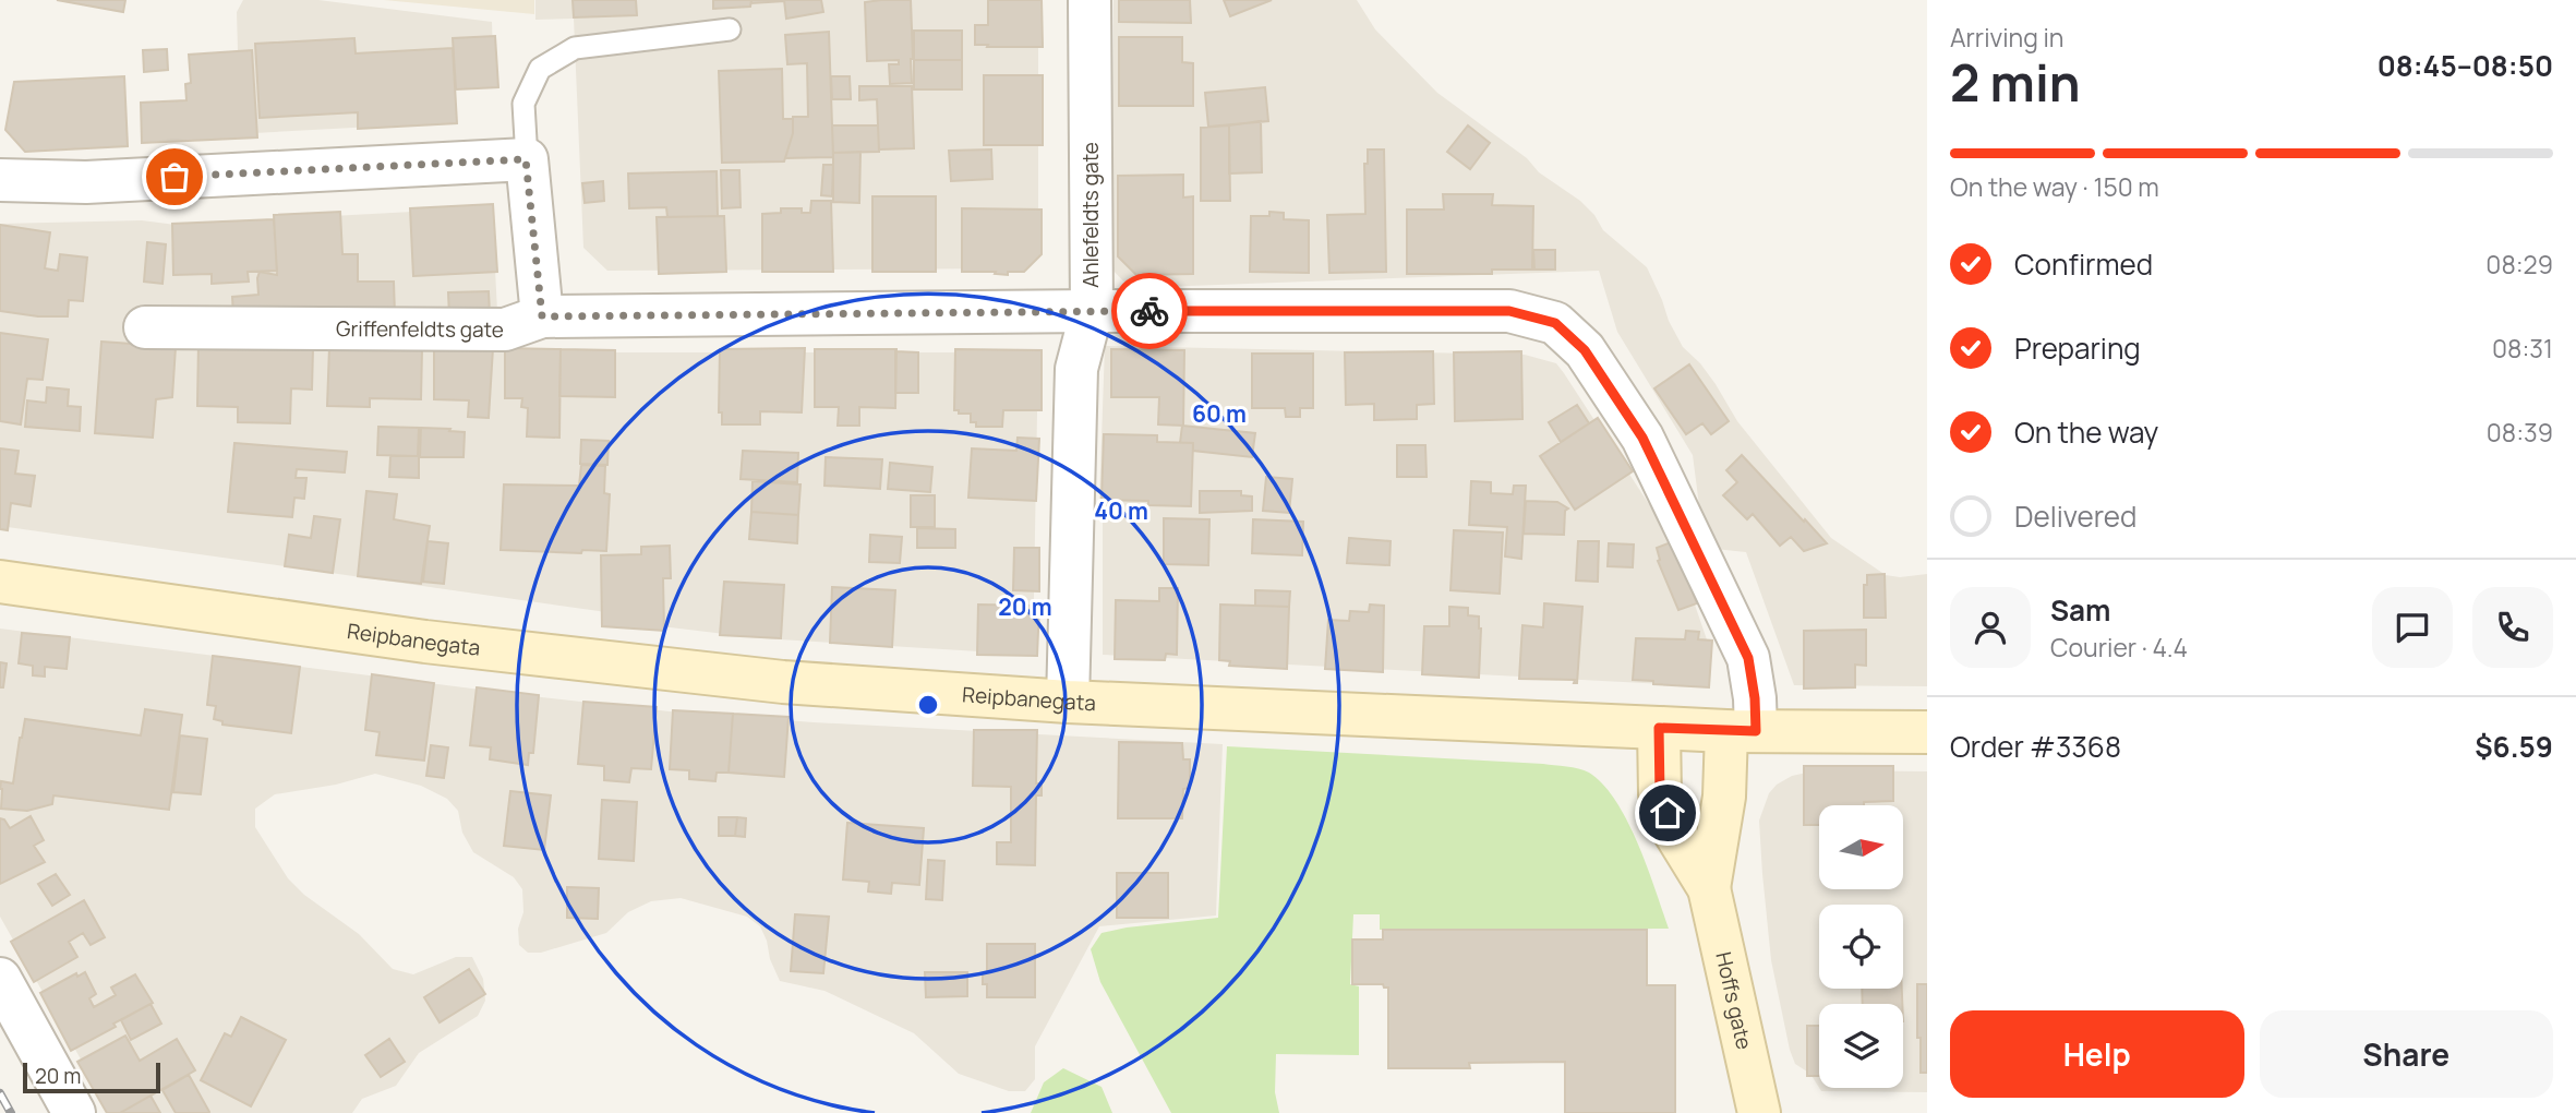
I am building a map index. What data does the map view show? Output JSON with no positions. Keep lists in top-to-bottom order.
{
  "streets": {
    "main road": ["Reipbanegata", "Hoffs gate"],
    "street": ["Ahlefeldts gate", "Griffenfeldts gate"]
  },
  "crossings": [
    ["Ahlefeldts gate", "Griffenfeldts gate"],
    ["Ahlefeldts gate", "Reipbanegata"],
    ["Griffenfeldts gate", "Reipbanegata"],
    ["Griffenfeldts gate", "Hoffs gate"],
    ["Reipbanegata", "Hoffs gate"]
  ],
  "scale_bar": "20 m",
  "north": "right",
  "page": {
    "heading": ["2 min", "Arriving in", "08:45–08:50"],
    "panel": [
      "Sam",
      "Courier · 4.4",
      "Order #3368",
      "$6.59"
    ],
    "bar": "On the way · 150 m",
    "list": [
      ["Confirmed", "08:29"],
      ["Preparing", "08:31"],
      ["On the way", "08:39"],
      "Delivered"
    ],
    "buttons": ["Help", "Share"],
    "scale": "20 m"
  },
  "rings": ["60 m", "40 m", "20 m"]
}
